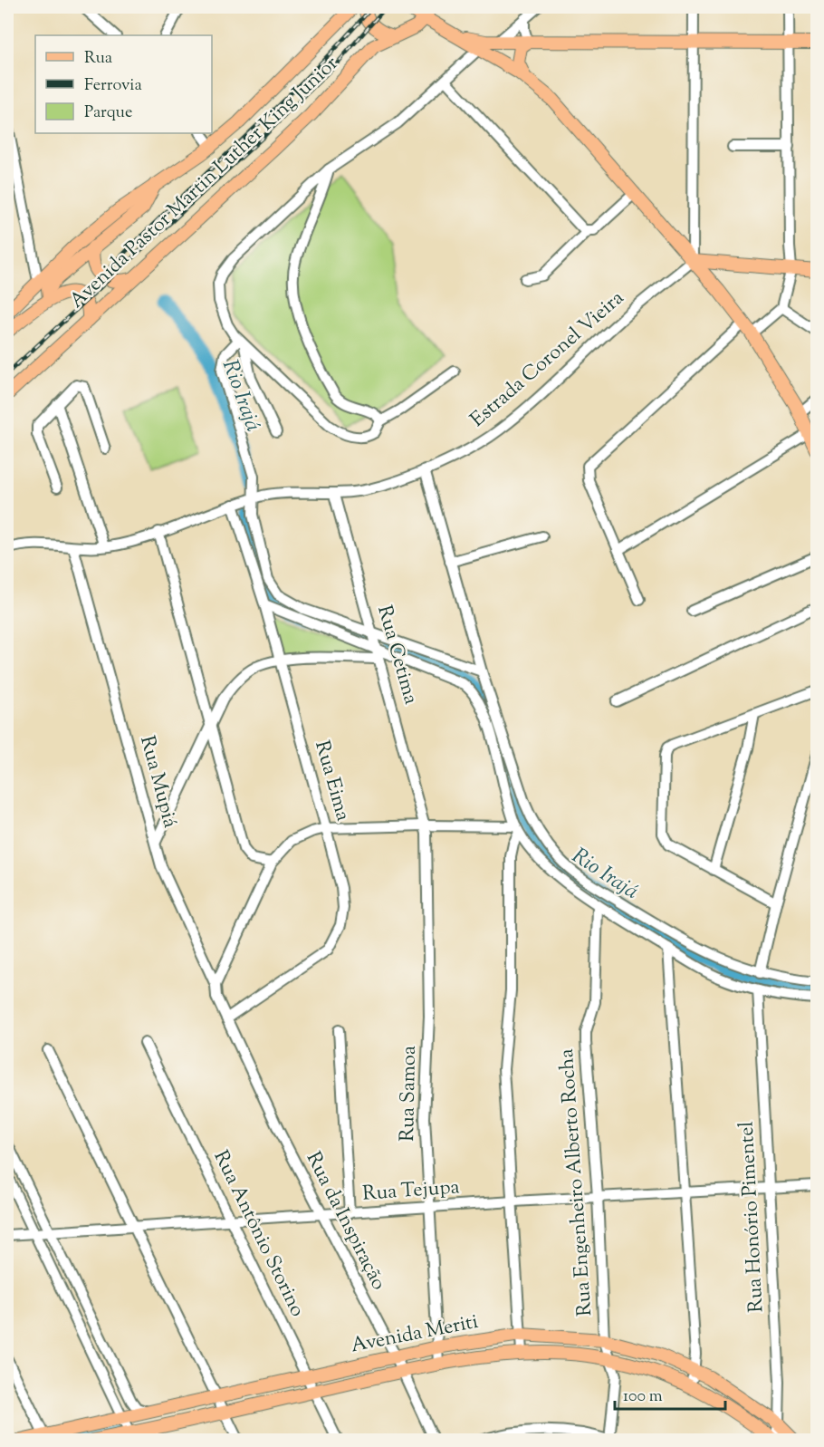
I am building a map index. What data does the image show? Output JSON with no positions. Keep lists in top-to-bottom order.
{
  "streets": {
    "main road": ["Avenida Pastor Martin Luther King Junior", "Avenida Meriti"],
    "street": [
      "Estrada Coronel Vieira",
      "Rua Cetima",
      "Rua Eima",
      "Rua Mupiá",
      "Rua Samoa",
      "Rua Engenheiro Alberto Rocha",
      "Rua Tejupa",
      "Rua Honório Pimentel",
      "Rua da Inspiração",
      "Rua Antônio Storino"
    ]
  },
  "crossings": [
    ["Estrada Coronel Vieira", "Rua Cetima"],
    ["Estrada Coronel Vieira", "Rua Eima"],
    ["Estrada Coronel Vieira", "Rua Mupiá"],
    ["Rua Cetima", "Rua Samoa"],
    ["Rua Eima", "Rua Mupiá"],
    ["Rua Eima", "Rua da Inspiração"],
    ["Rua Mupiá", "Rua da Inspiração"],
    ["Rua Samoa", "Rua Tejupa"],
    ["Rua Samoa", "Avenida Meriti"],
    ["Rua Engenheiro Alberto Rocha", "Rua Tejupa"],
    ["Rua Engenheiro Alberto Rocha", "Avenida Meriti"],
    ["Rua Tejupa", "Rua Honório Pimentel"],
    ["Rua Tejupa", "Rua da Inspiração"],
    ["Rua Tejupa", "Rua Antônio Storino"],
    ["Rua Honório Pimentel", "Avenida Meriti"],
    ["Rua da Inspiração", "Avenida Meriti"],
    ["Rua Antônio Storino", "Avenida Meriti"]
  ],
  "water": ["Rio Irajá"],
  "legend": ["Rua", "Ferrovia", "Parque"],
  "scale_bar": "100 m"
}
